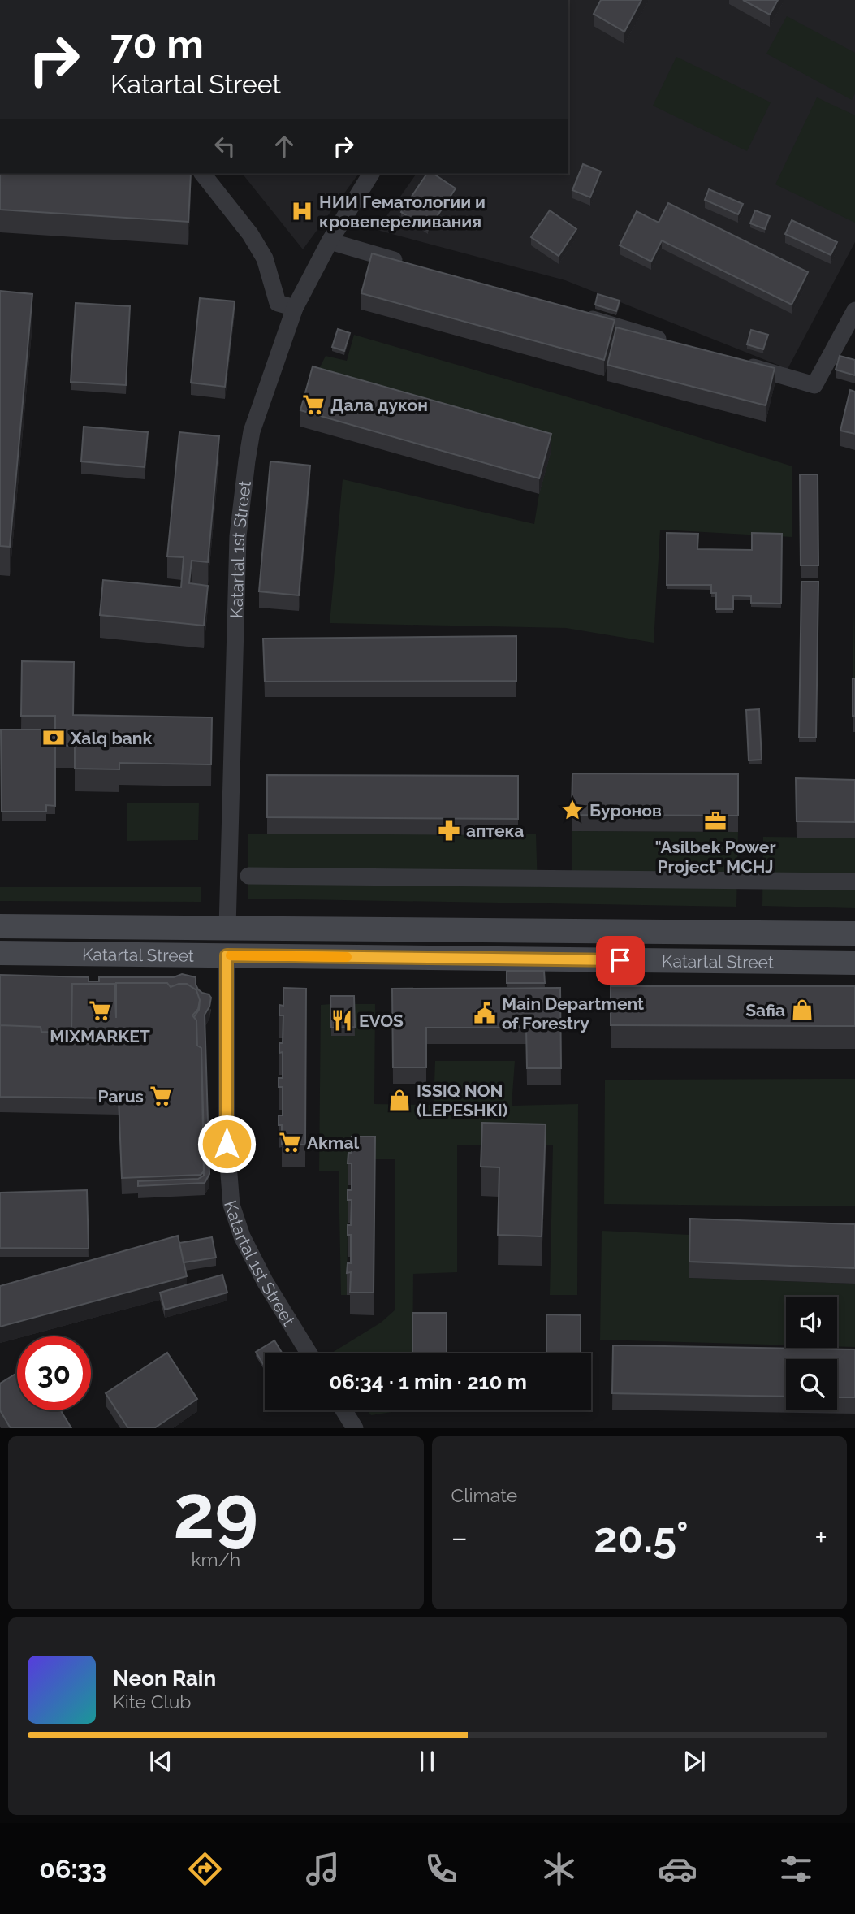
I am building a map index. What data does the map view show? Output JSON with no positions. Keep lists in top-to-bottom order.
{
  "streets": {
    "main road": ["Katartal 1st Street", "Katartal Street"]
  },
  "crossings": [
    ["Katartal 1st Street", "Katartal Street"]
  ],
  "places": {
    "hospital": ["НИИ Гематологии и кровепереливания"],
    "supermarket": [
      "Дала дукон",
      "MIXMARKET",
      "Parus",
      "Akmal"
    ],
    "bank": ["Xalq bank"],
    "place": ["Буронов"],
    "office": ["\"Asilbek Power Project\" MCHJ"],
    "pharmacy": ["аптека"],
    "shop": ["Safia", "ISSIQ NON (LEPESHKI)"],
    "public building": ["Main Department of Forestry"],
    "restaurant": ["EVOS"]
  },
  "page": {
    "turn": ["70 m", "Katartal Street"],
    "limit": "30",
    "trip": "06:34 · 1 min · 210 m",
    "tile": [
      ["29", "km/h"],
      "Climate"
    ],
    "heat": ["−", "20.5°", "+"],
    "song": ["Neon Rain", "Kite Club"],
    "tabs": "06:33"
  }
}
